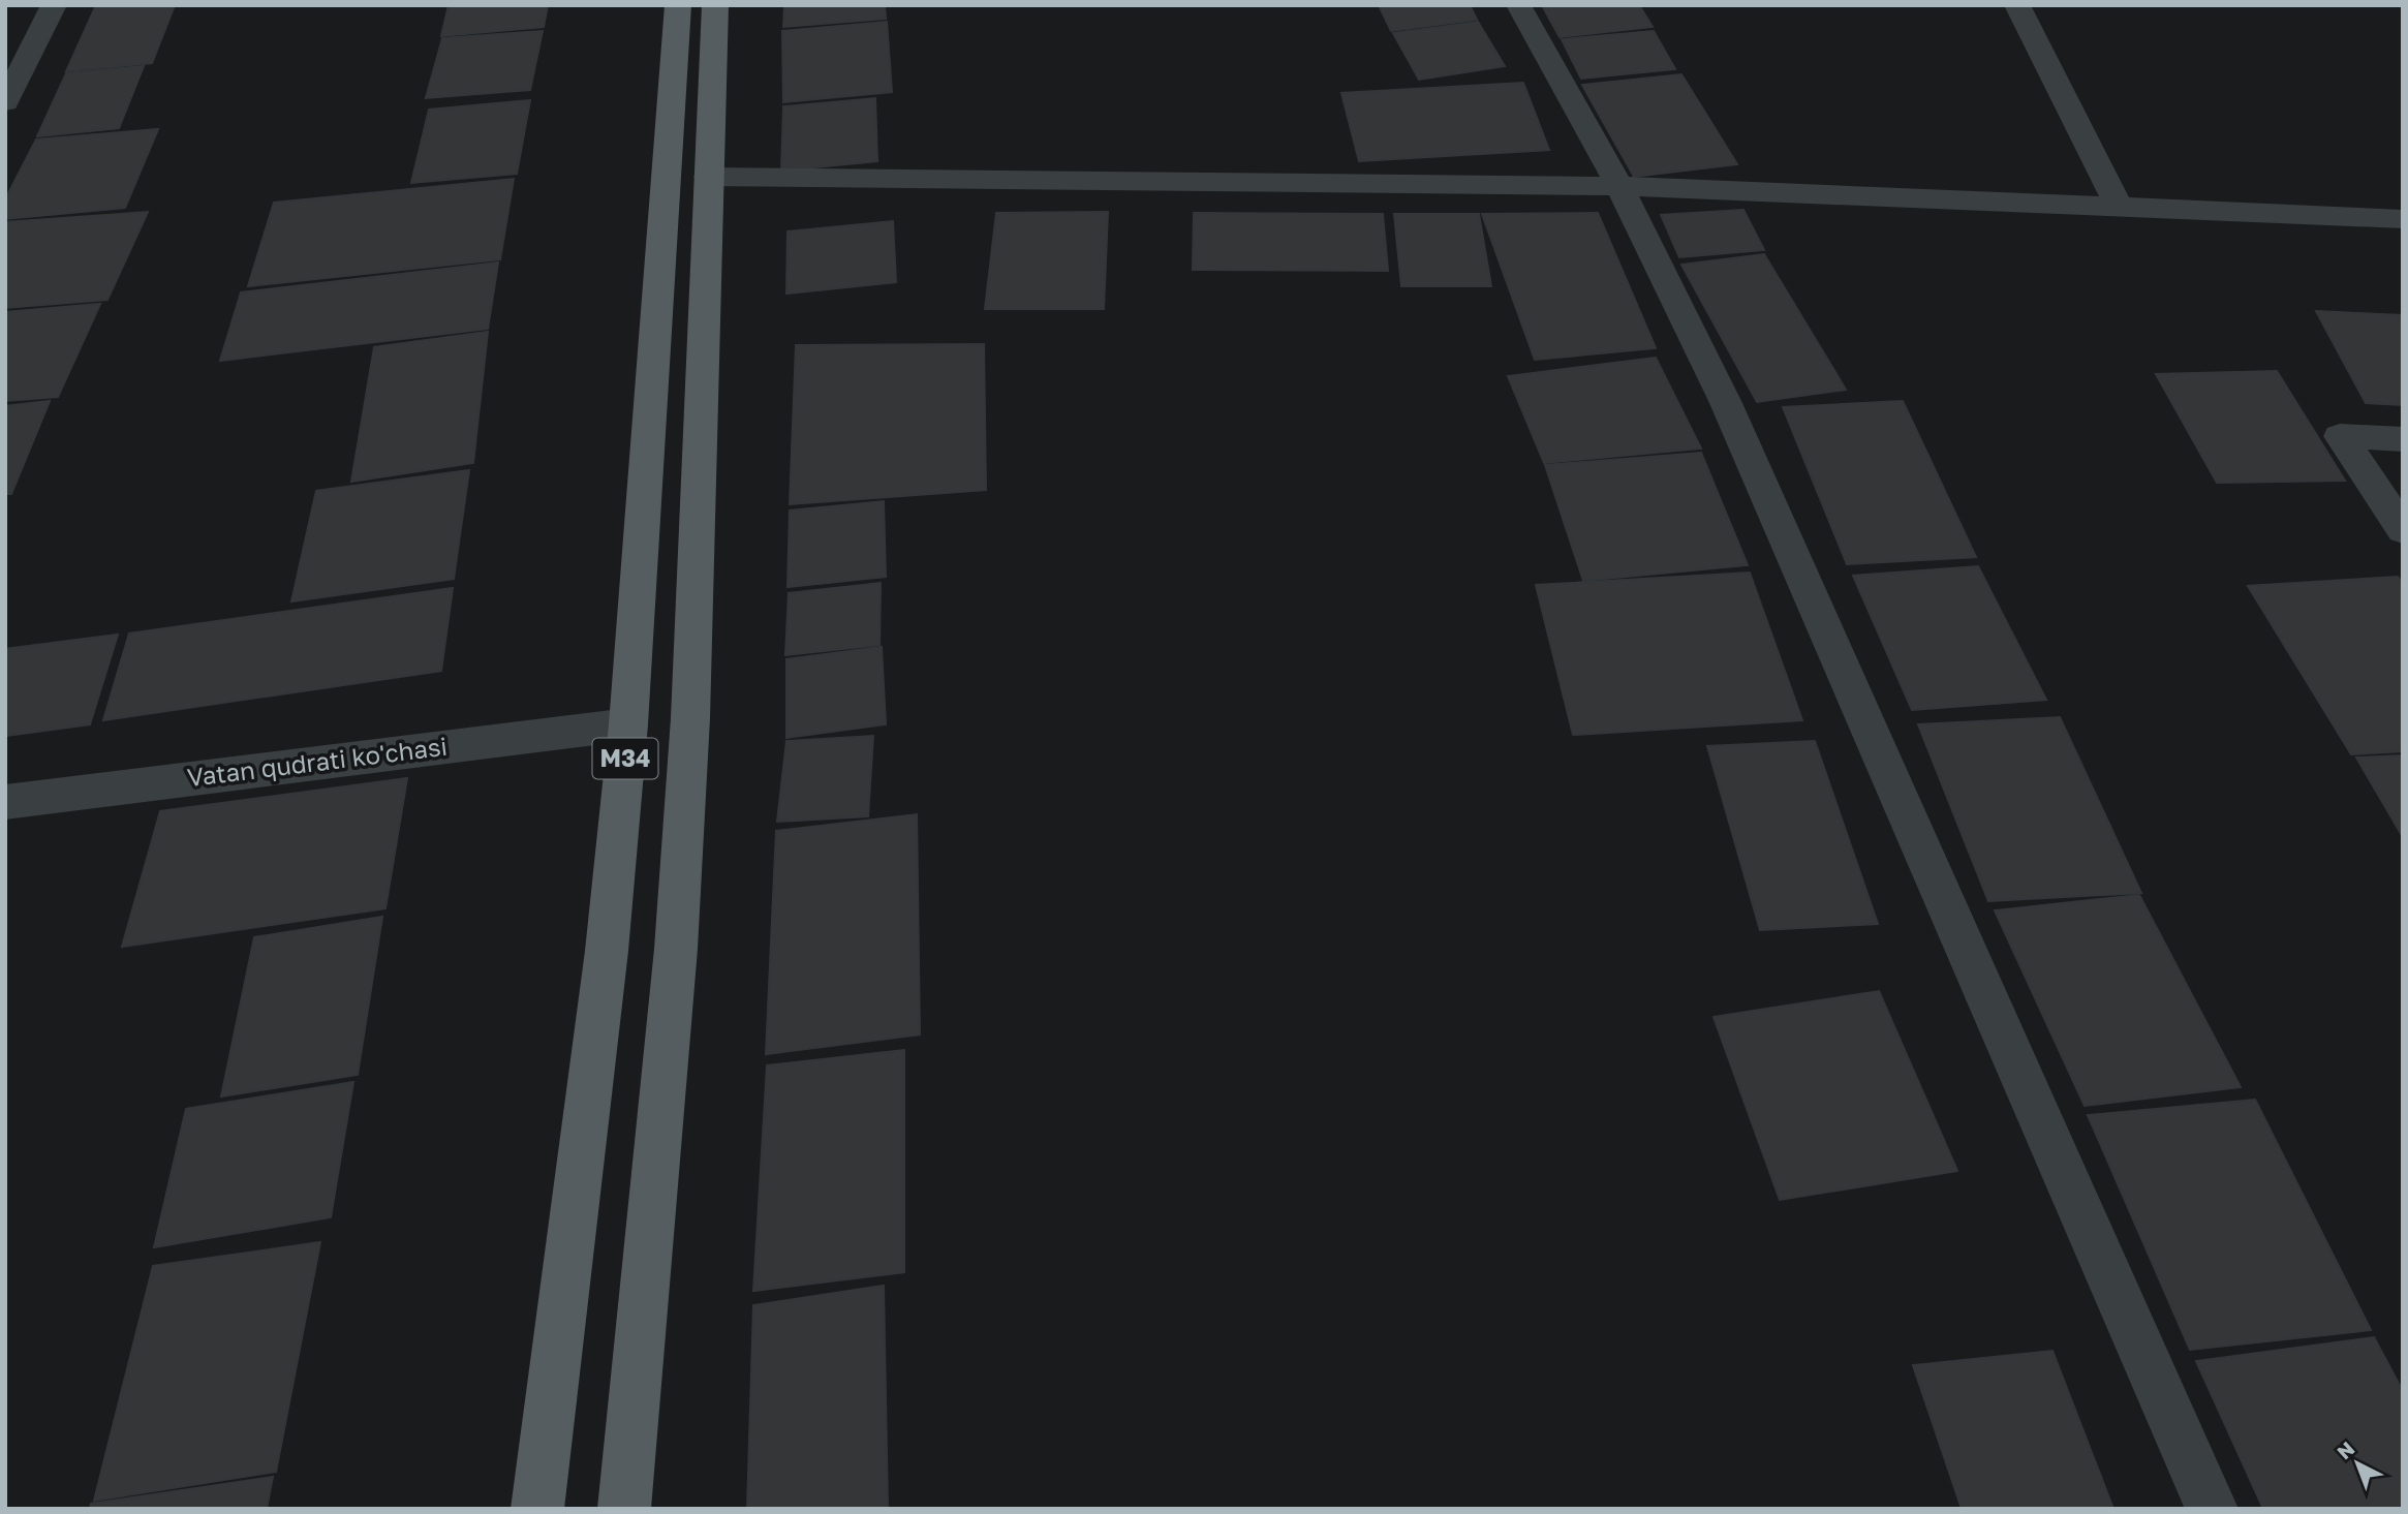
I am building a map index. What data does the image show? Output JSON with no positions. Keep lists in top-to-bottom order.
{
  "streets": {
    "main road": ["M34"],
    "street": ["Vatan qudrati ko'chasi"]
  },
  "crossings": [
    ["M34", "Vatan qudrati ko'chasi"]
  ],
  "north": "top left"
}
